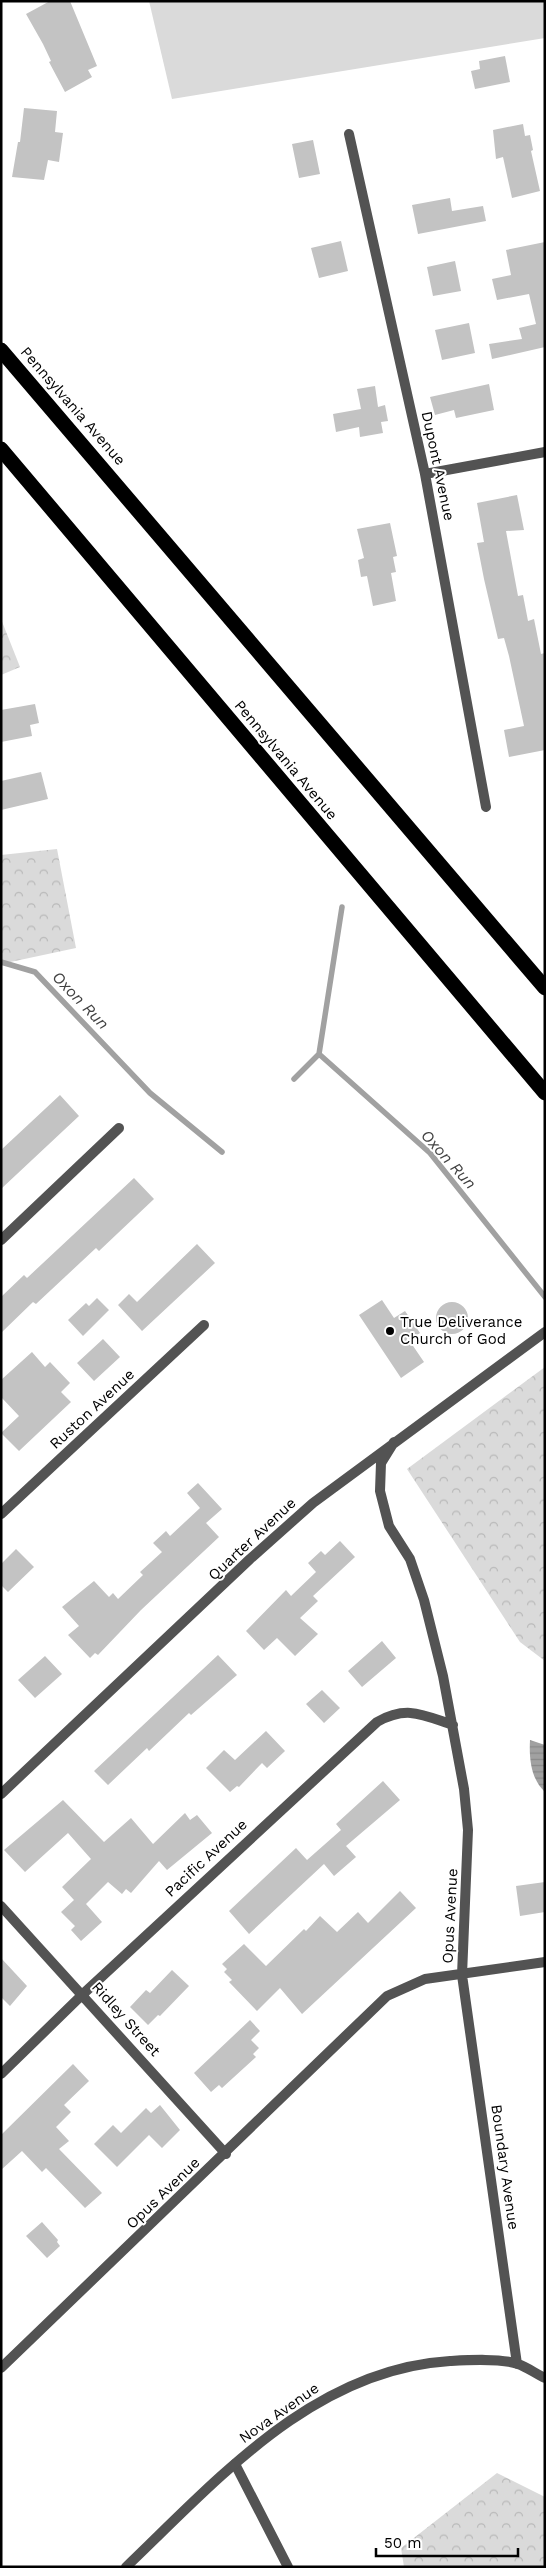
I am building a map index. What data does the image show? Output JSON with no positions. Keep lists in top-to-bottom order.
{
  "streets": {
    "highway": ["Pennsylvania Avenue"],
    "street": [
      "Dupont Avenue",
      "Ruston Avenue",
      "Quarter Avenue",
      "Pacific Avenue",
      "Opus Avenue",
      "Ridley Street",
      "Boundary Avenue",
      "Nova Avenue"
    ]
  },
  "crossings": [
    ["Quarter Avenue", "Opus Avenue"],
    ["Pacific Avenue", "Opus Avenue"],
    ["Pacific Avenue", "Ridley Street"],
    ["Opus Avenue", "Ridley Street"],
    ["Opus Avenue", "Boundary Avenue"],
    ["Boundary Avenue", "Nova Avenue"]
  ],
  "water": ["Oxon Run"],
  "places": ["True Deliverance Church of God"],
  "scale_bar": "50 m"
}
